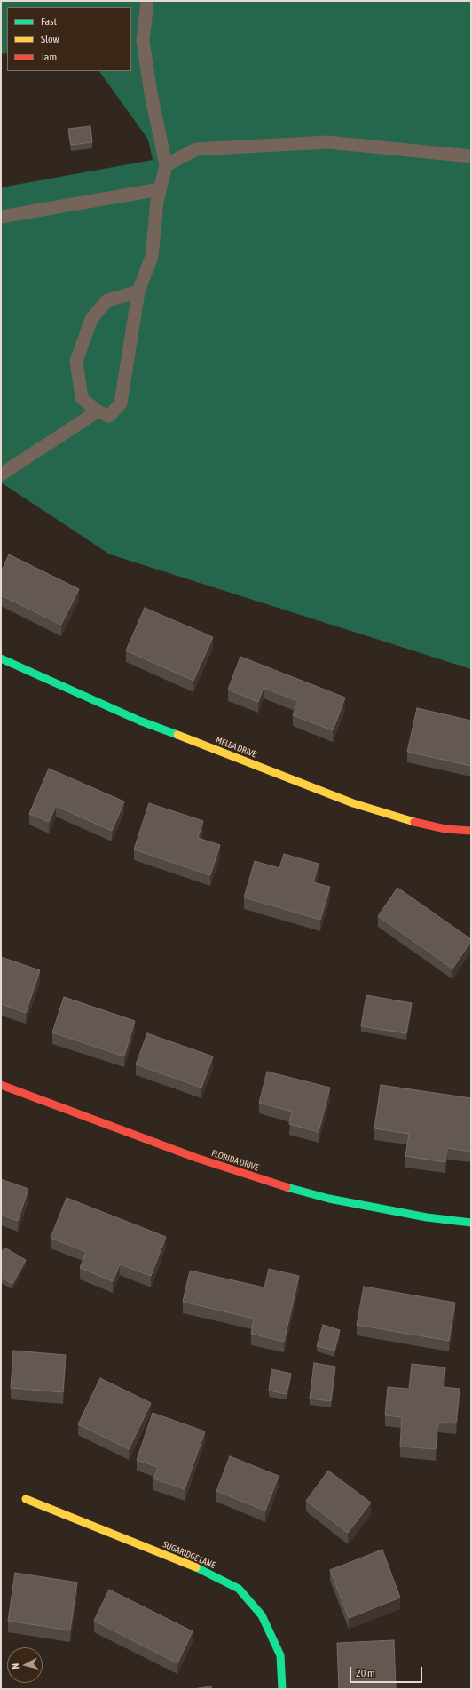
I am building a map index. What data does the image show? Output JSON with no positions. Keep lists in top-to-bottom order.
{
  "streets": {
    "street": ["MELBA DRIVE", "FLORIDA DRIVE", "SUGARIDGE LANE"]
  },
  "legend": ["Fast", "Slow", "Jam"],
  "scale_bar": "20 m",
  "north": "left"
}
